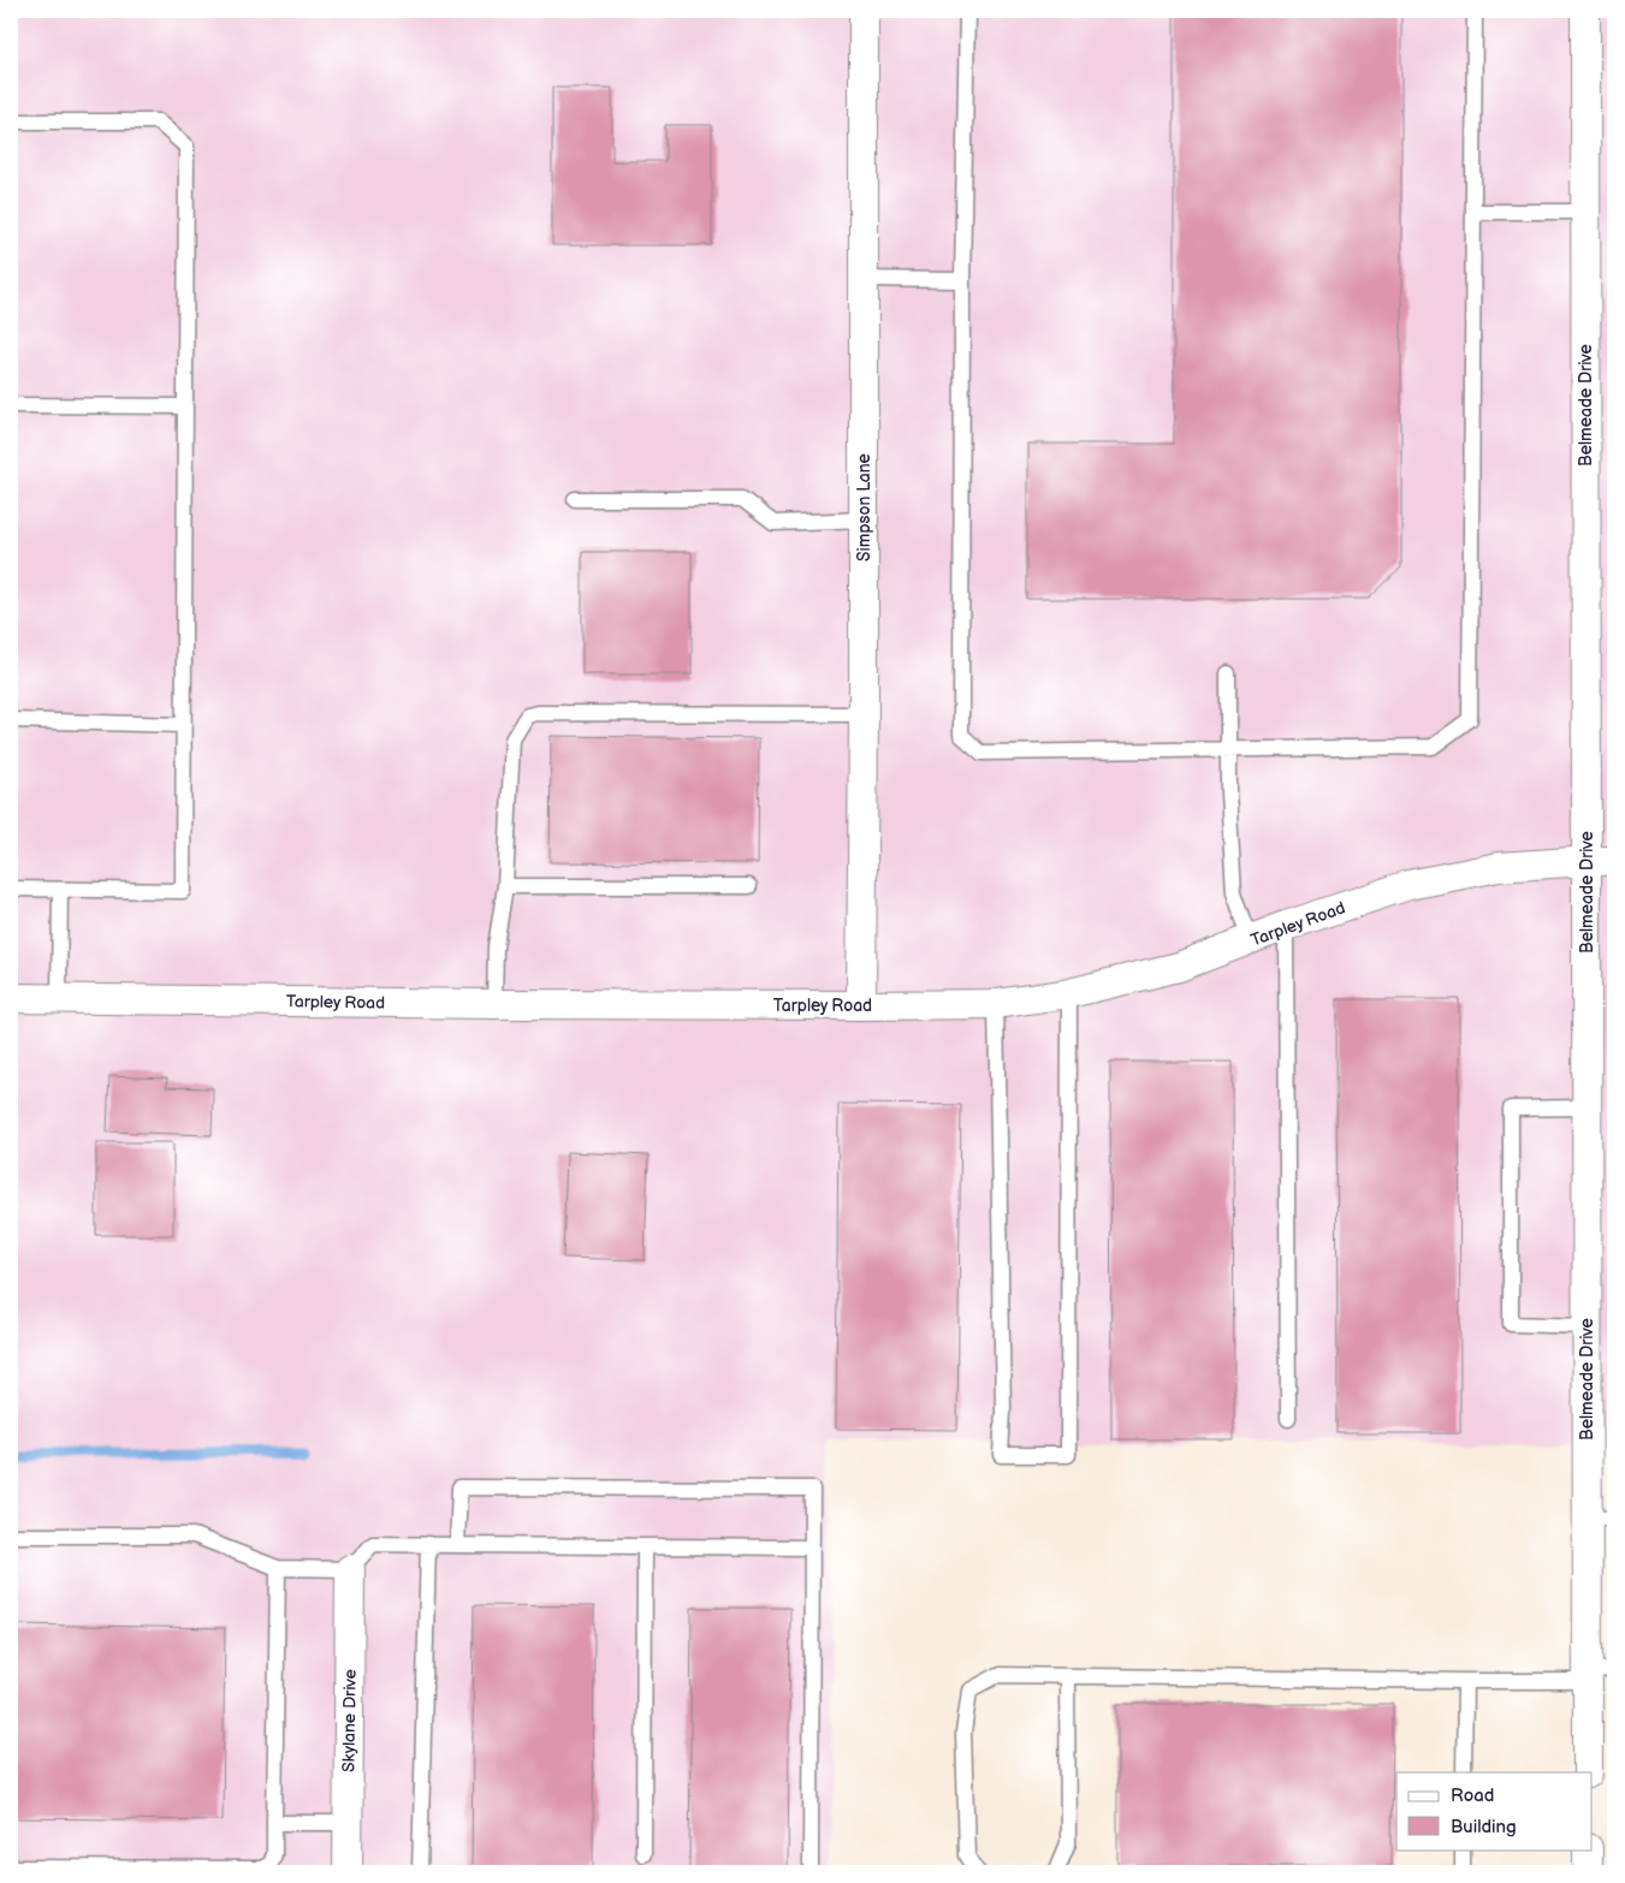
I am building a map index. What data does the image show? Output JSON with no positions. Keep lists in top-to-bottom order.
{
  "streets": {
    "street": [
      "Belmeade Drive",
      "Simpson Lane",
      "Tarpley Road",
      "Skylane Drive"
    ]
  },
  "crossings": [
    ["Belmeade Drive", "Tarpley Road"],
    ["Simpson Lane", "Tarpley Road"]
  ],
  "legend": ["Road", "Building"]
}
